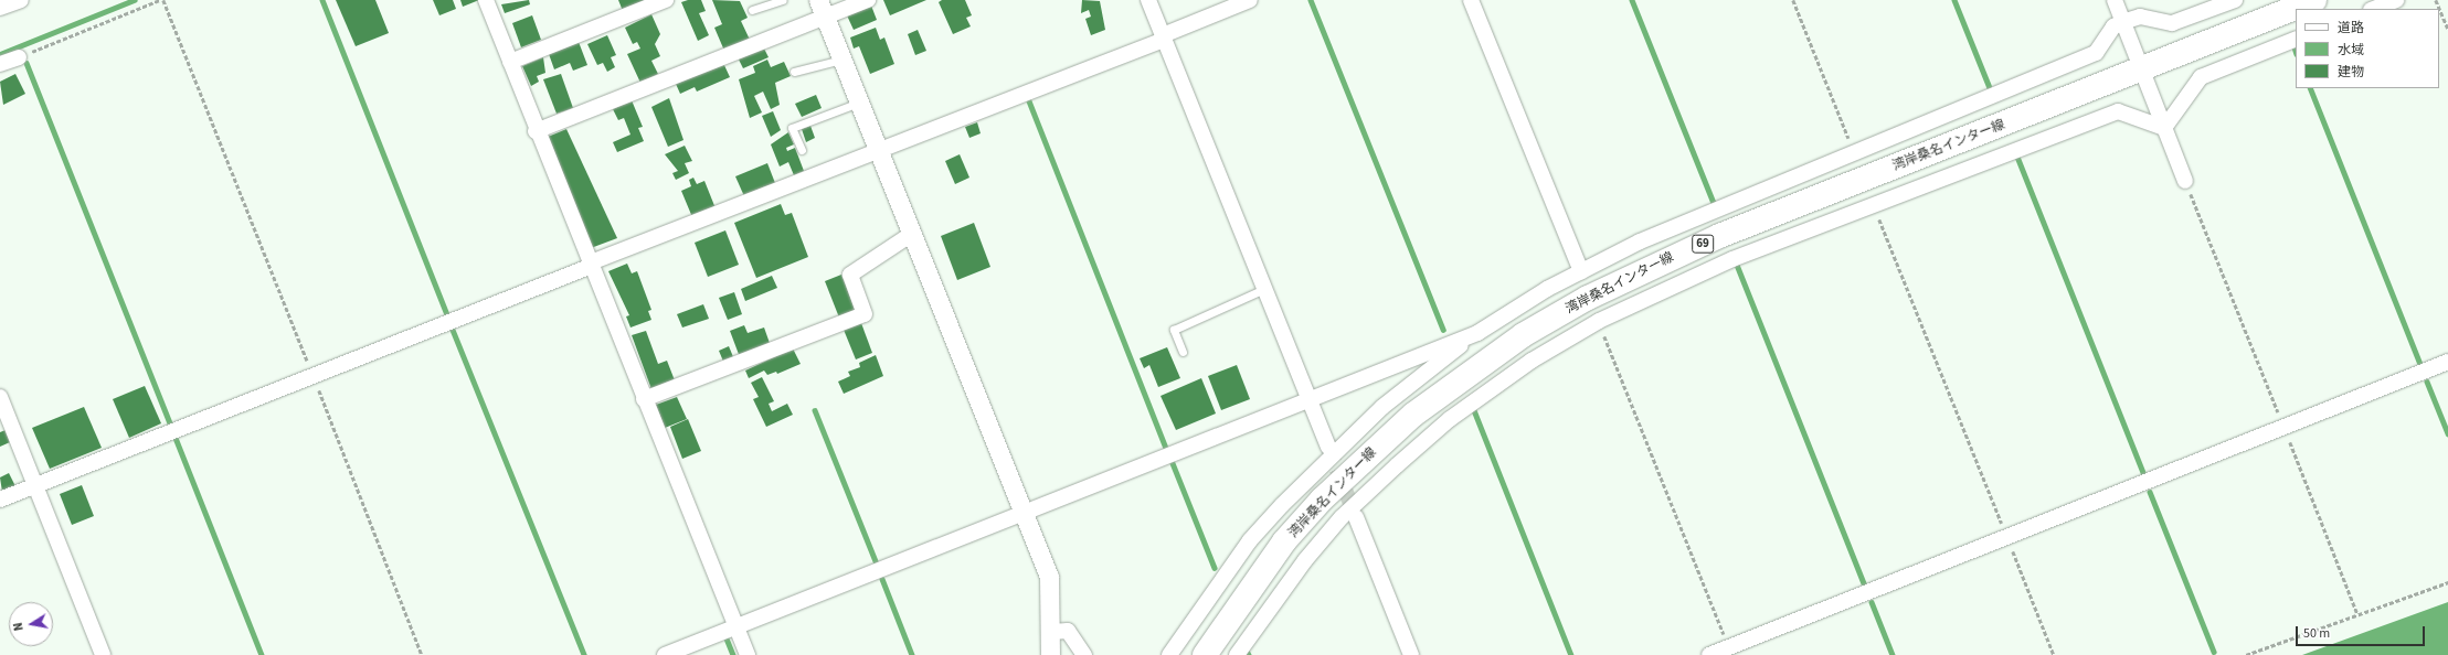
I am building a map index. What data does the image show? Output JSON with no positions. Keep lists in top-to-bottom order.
{
  "streets": {
    "main road": ["湾岸桑名インター線", "69"]
  },
  "legend": ["道路", "水域", "建物"],
  "scale_bar": "50 m",
  "north": "left"
}
